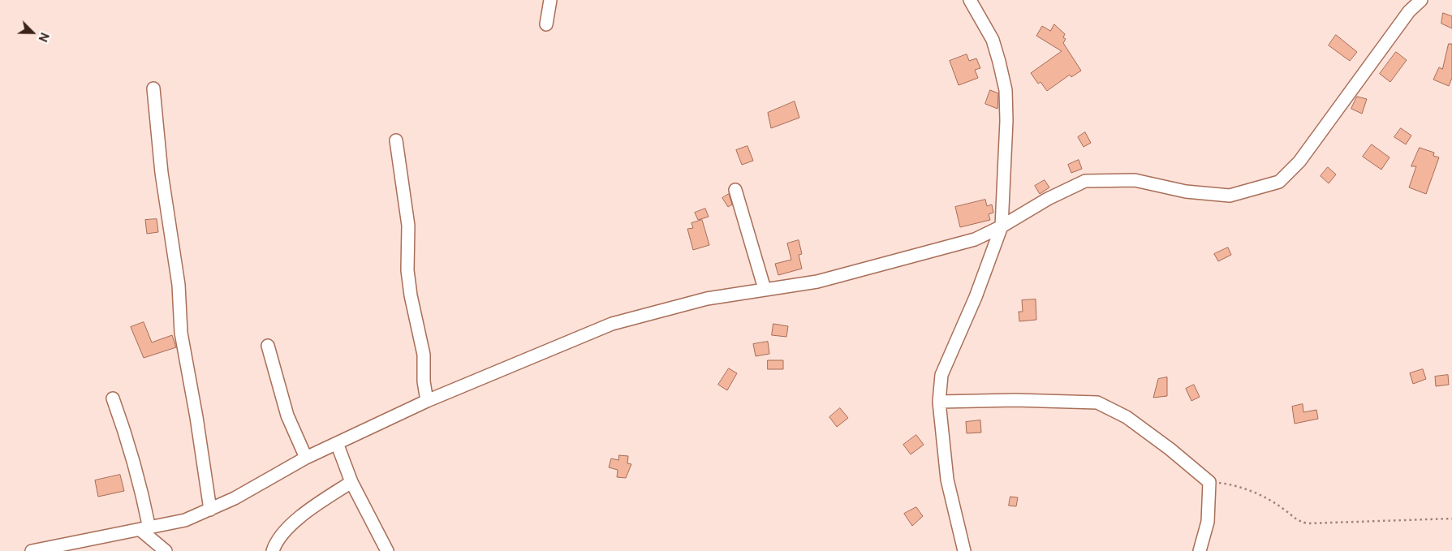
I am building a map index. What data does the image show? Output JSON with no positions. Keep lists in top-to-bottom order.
{
  "north": "bottom right"
}
